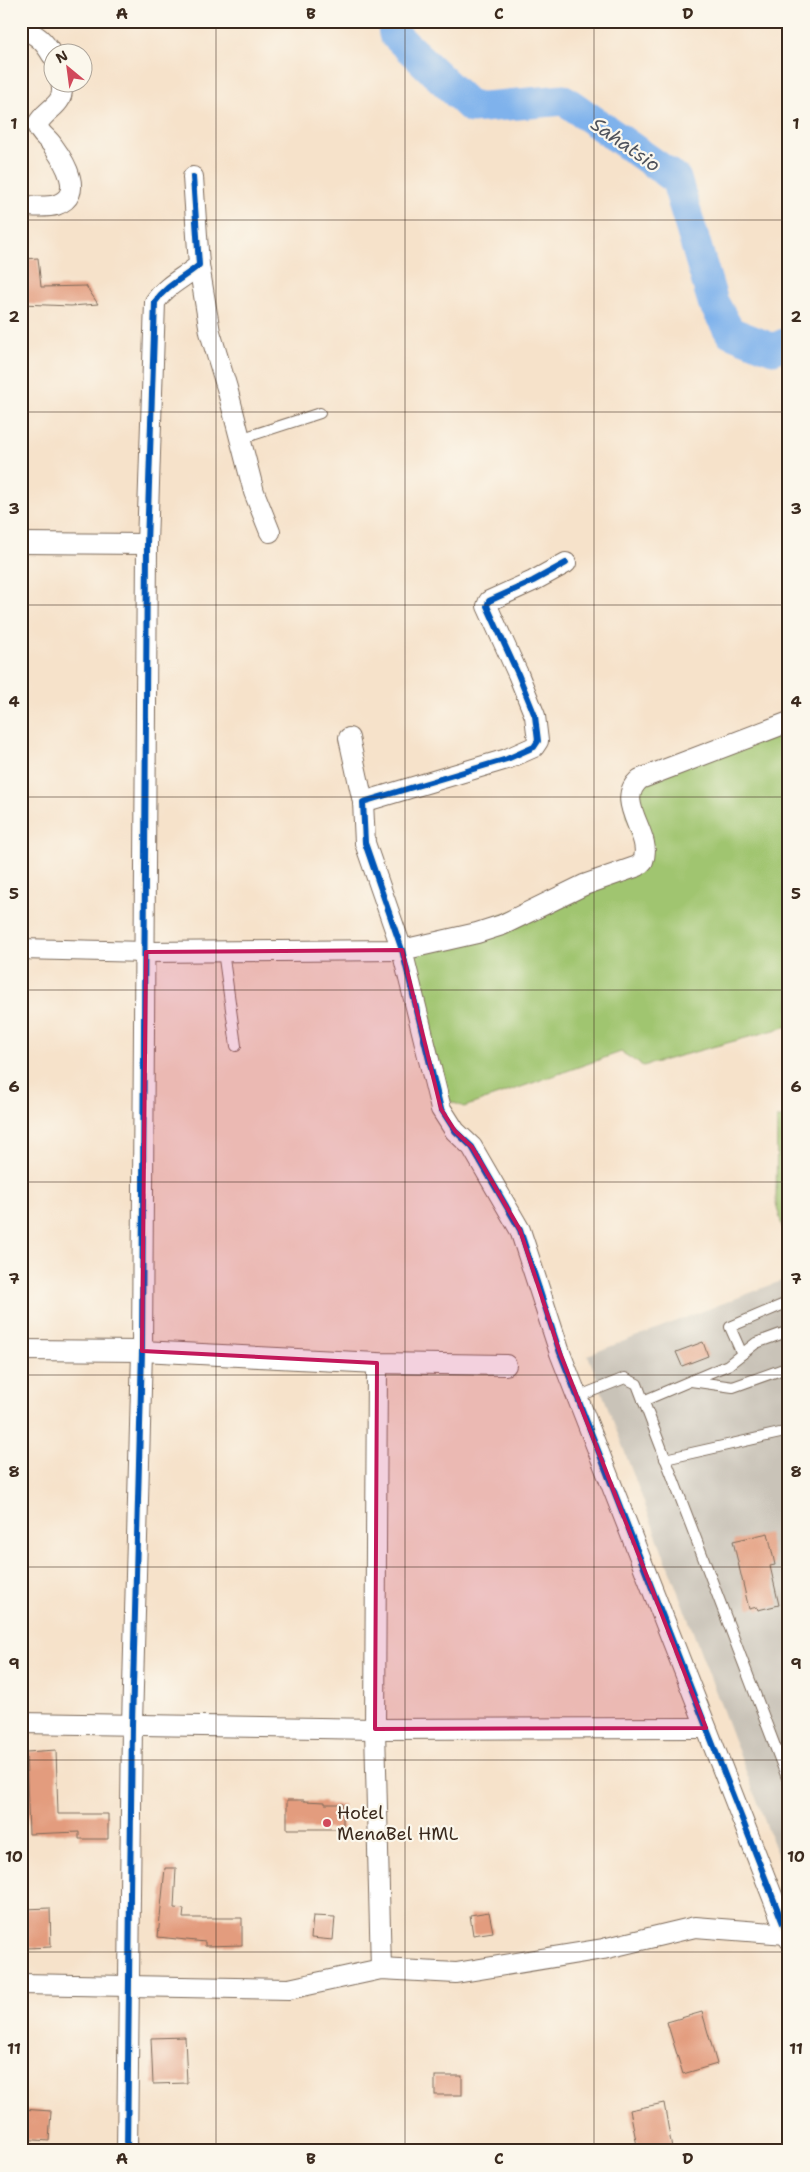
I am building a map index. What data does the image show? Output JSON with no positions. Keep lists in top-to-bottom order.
{
  "water": ["Sahatsio"],
  "places": ["Hotel MenaBel HML"],
  "north": "top left",
  "grid": {
    "columns": [
      "A",
      "B",
      "C",
      "D"
    ],
    "rows": [
      "1",
      "2",
      "3",
      "4",
      "5",
      "6",
      "7",
      "8",
      "9",
      "10",
      "11"
    ]
  }
}
